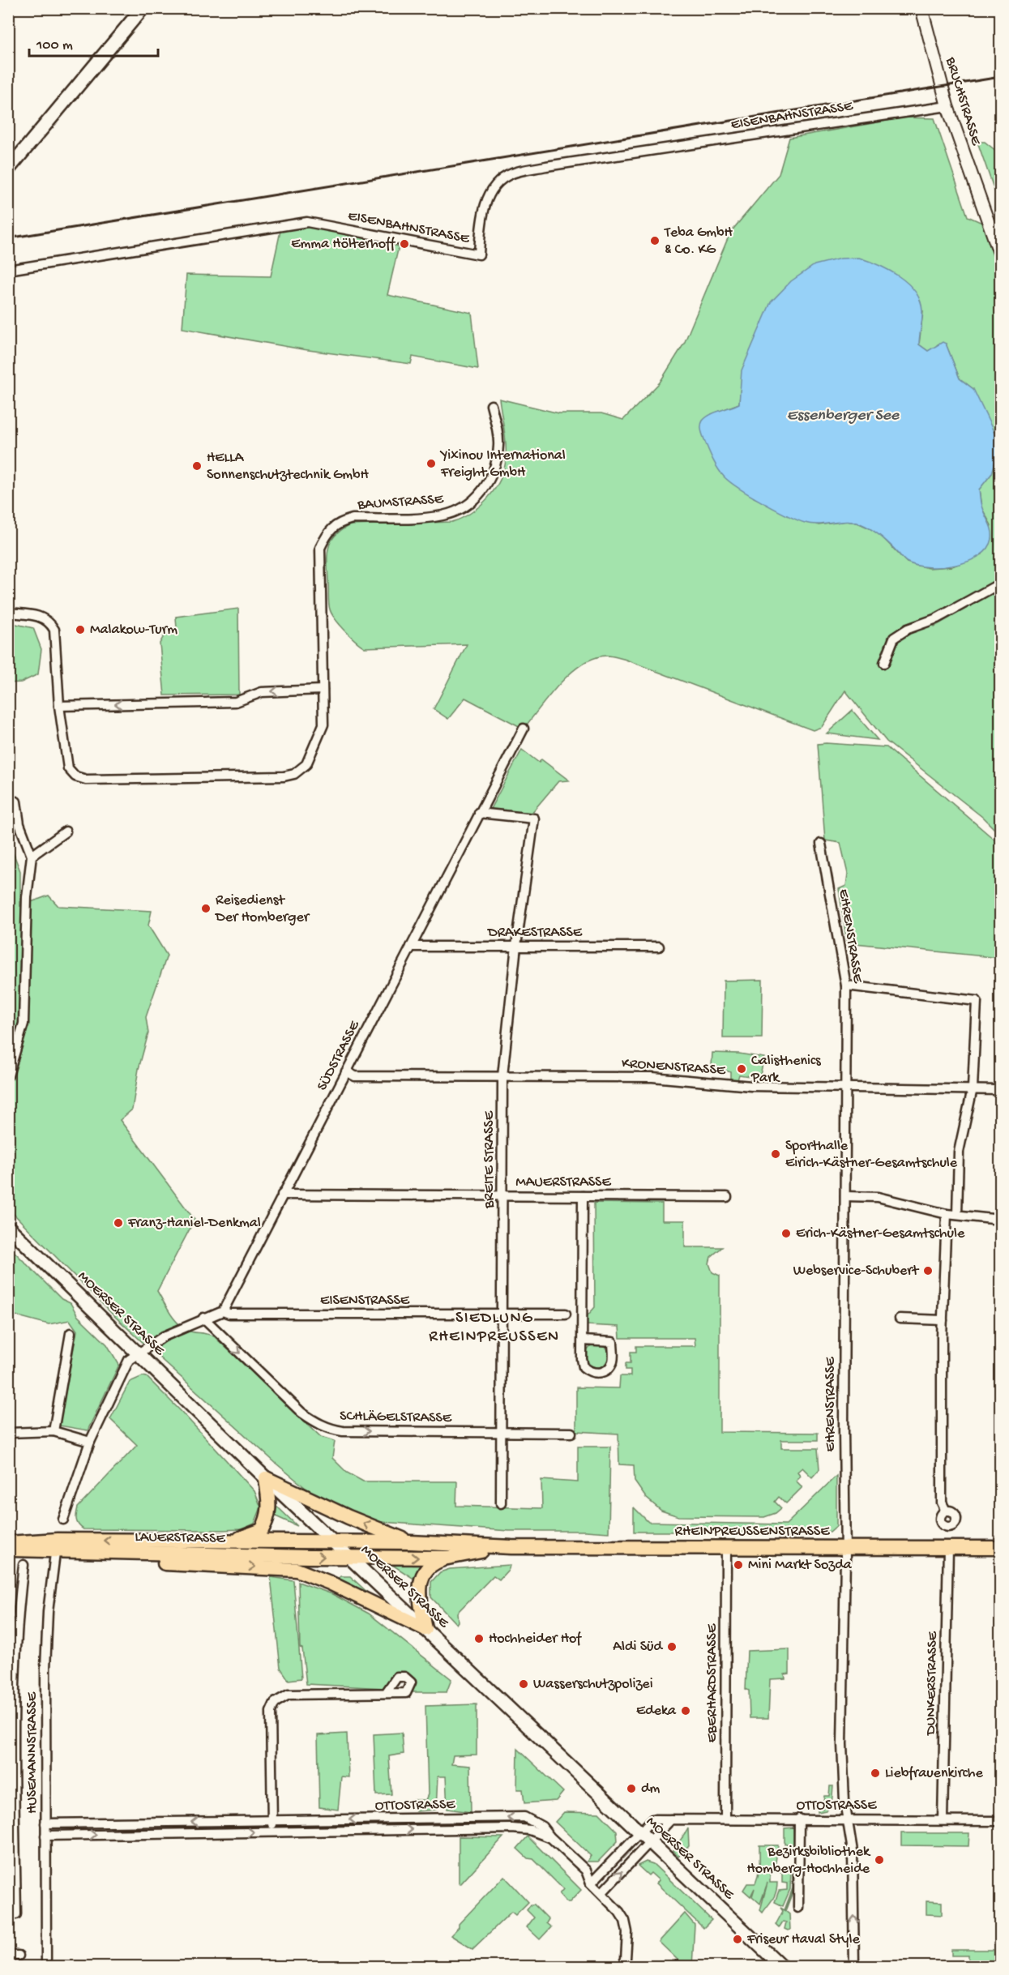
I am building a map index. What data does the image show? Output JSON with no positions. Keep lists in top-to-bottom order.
{
  "streets": {
    "main road": ["MOERSER STRASSE", "RHEINPREUSSENSTRASSE", "LAUERSTRASSE"],
    "street": [
      "BRUCHSTRASSE",
      "EISENBAHNSTRASSE",
      "BAUMSTRASSE",
      "DRAKESTRASSE",
      "EHRENSTRASSE",
      "SÜDSTRASSE",
      "KRONENSTRASSE",
      "BREITE STRASSE",
      "MAUERSTRASSE",
      "EISENSTRASSE",
      "SCHLÄGELSTRASSE",
      "EBERHARDSTRASSE",
      "DUNKERSTRASSE",
      "HUSEMANNSTRASSE",
      "OTTOSTRASSE"
    ]
  },
  "crossings": [
    ["BRUCHSTRASSE", "EISENBAHNSTRASSE"],
    ["DRAKESTRASSE", "SÜDSTRASSE"],
    ["DRAKESTRASSE", "BREITE STRASSE"],
    ["EHRENSTRASSE", "KRONENSTRASSE"],
    ["EHRENSTRASSE", "RHEINPREUSSENSTRASSE"],
    ["EHRENSTRASSE", "OTTOSTRASSE"],
    ["SÜDSTRASSE", "KRONENSTRASSE"],
    ["SÜDSTRASSE", "BREITE STRASSE"],
    ["SÜDSTRASSE", "MAUERSTRASSE"],
    ["SÜDSTRASSE", "EISENSTRASSE"],
    ["KRONENSTRASSE", "BREITE STRASSE"],
    ["BREITE STRASSE", "MAUERSTRASSE"],
    ["BREITE STRASSE", "EISENSTRASSE"],
    ["BREITE STRASSE", "SCHLÄGELSTRASSE"],
    ["MOERSER STRASSE", "RHEINPREUSSENSTRASSE"],
    ["MOERSER STRASSE", "LAUERSTRASSE"],
    ["MOERSER STRASSE", "OTTOSTRASSE"],
    ["RHEINPREUSSENSTRASSE", "LAUERSTRASSE"],
    ["RHEINPREUSSENSTRASSE", "EBERHARDSTRASSE"],
    ["RHEINPREUSSENSTRASSE", "DUNKERSTRASSE"],
    ["LAUERSTRASSE", "HUSEMANNSTRASSE"],
    ["EBERHARDSTRASSE", "OTTOSTRASSE"],
    ["DUNKERSTRASSE", "OTTOSTRASSE"],
    ["HUSEMANNSTRASSE", "OTTOSTRASSE"]
  ],
  "one_way": ["SCHLÄGELSTRASSE"],
  "districts": ["SIEDLUNG RHEINPREUSSEN"],
  "water": ["Essenberger See"],
  "places": [
    "Teba GmbH & Co. KG",
    "Emma Hölterhoff",
    "Yixinou International Freight GmbH",
    "HELLA Sonnenschutztechnik GmbH",
    "Malakow-Turm",
    "Reisedienst Der Homberger",
    "Calisthenics Park",
    "Sporthalle Eirich-Kästner-Gesamtschule",
    "Franz-Haniel-Denkmal",
    "Erich-Kästner-Gesamtschule",
    "Webservice-Schubert",
    "Mini Markt Sozda",
    "Hochheider Hof",
    "Aldi Süd",
    "Wasserschutzpolizei",
    "Edeka",
    "Liebfrauenkirche",
    "dm",
    "Bezirksbibliothek Homberg-Hochheide",
    "Friseur Haval Style"
  ],
  "scale_bar": "100 m"
}
